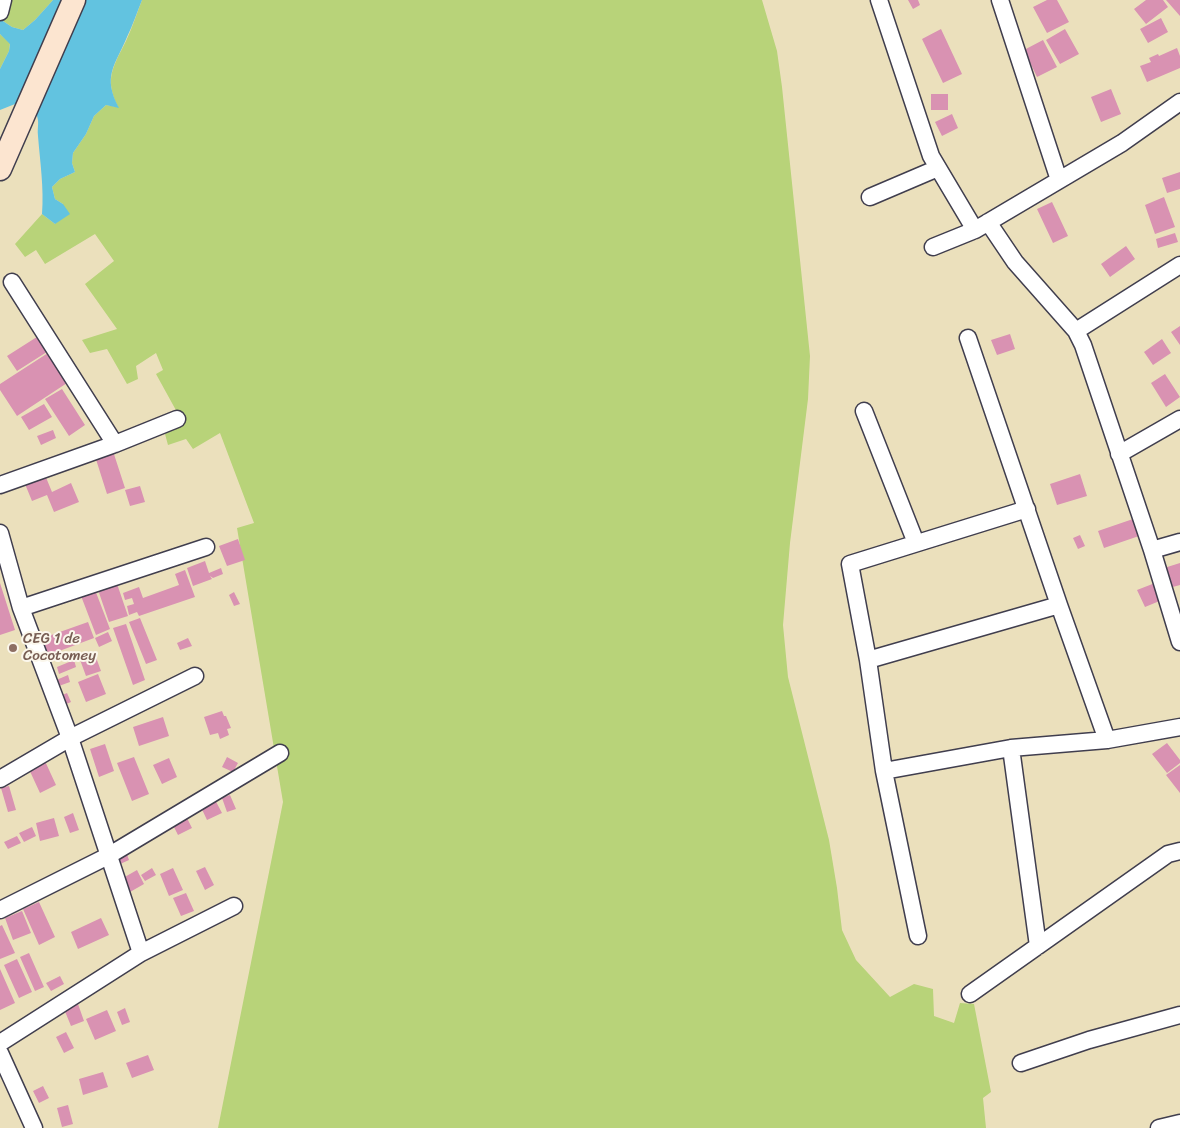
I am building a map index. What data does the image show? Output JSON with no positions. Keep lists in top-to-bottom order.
{
  "places": ["CEG 1 de Cocotomey"]
}
